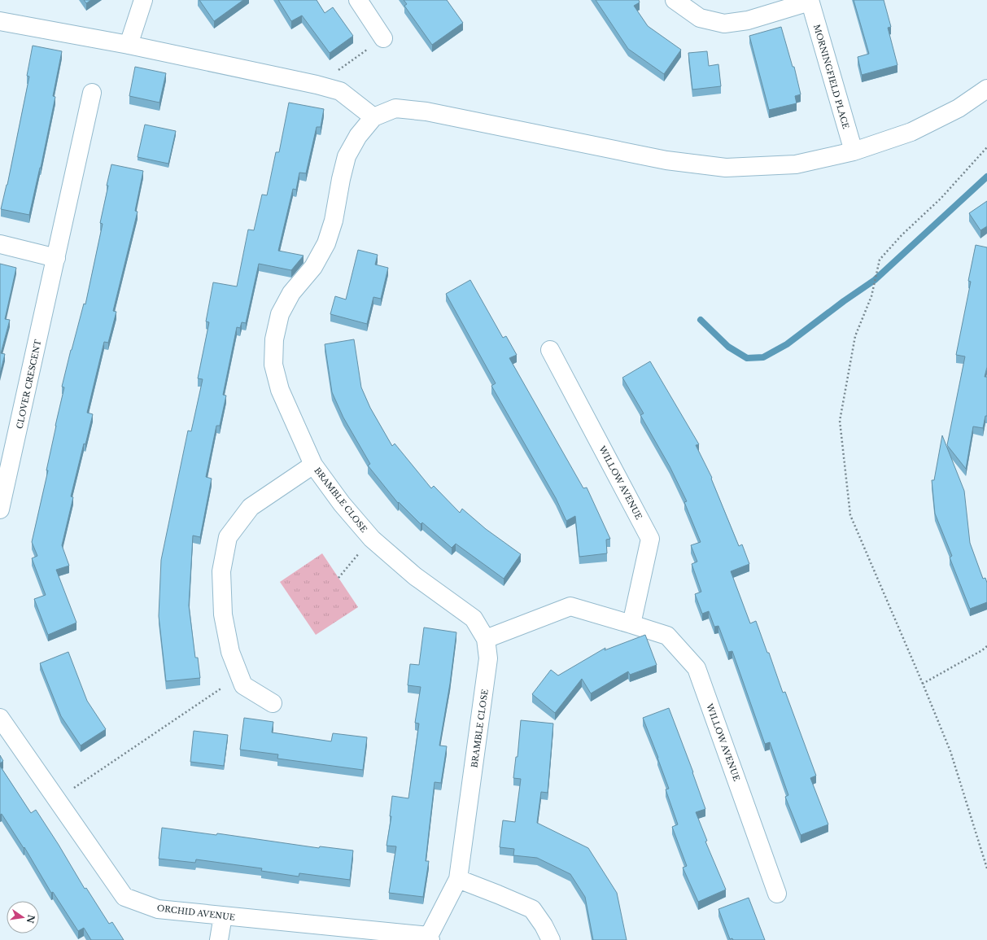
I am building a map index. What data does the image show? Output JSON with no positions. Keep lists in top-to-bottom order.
{
  "streets": {
    "street": [
      "MORNINGFIELD PLACE",
      "CLOVER CRESCENT",
      "WILLOW AVENUE",
      "BRAMBLE CLOSE",
      "ORCHID AVENUE"
    ]
  },
  "crossings": [
    ["WILLOW AVENUE", "BRAMBLE CLOSE"],
    ["BRAMBLE CLOSE", "ORCHID AVENUE"]
  ],
  "north": "right"
}
